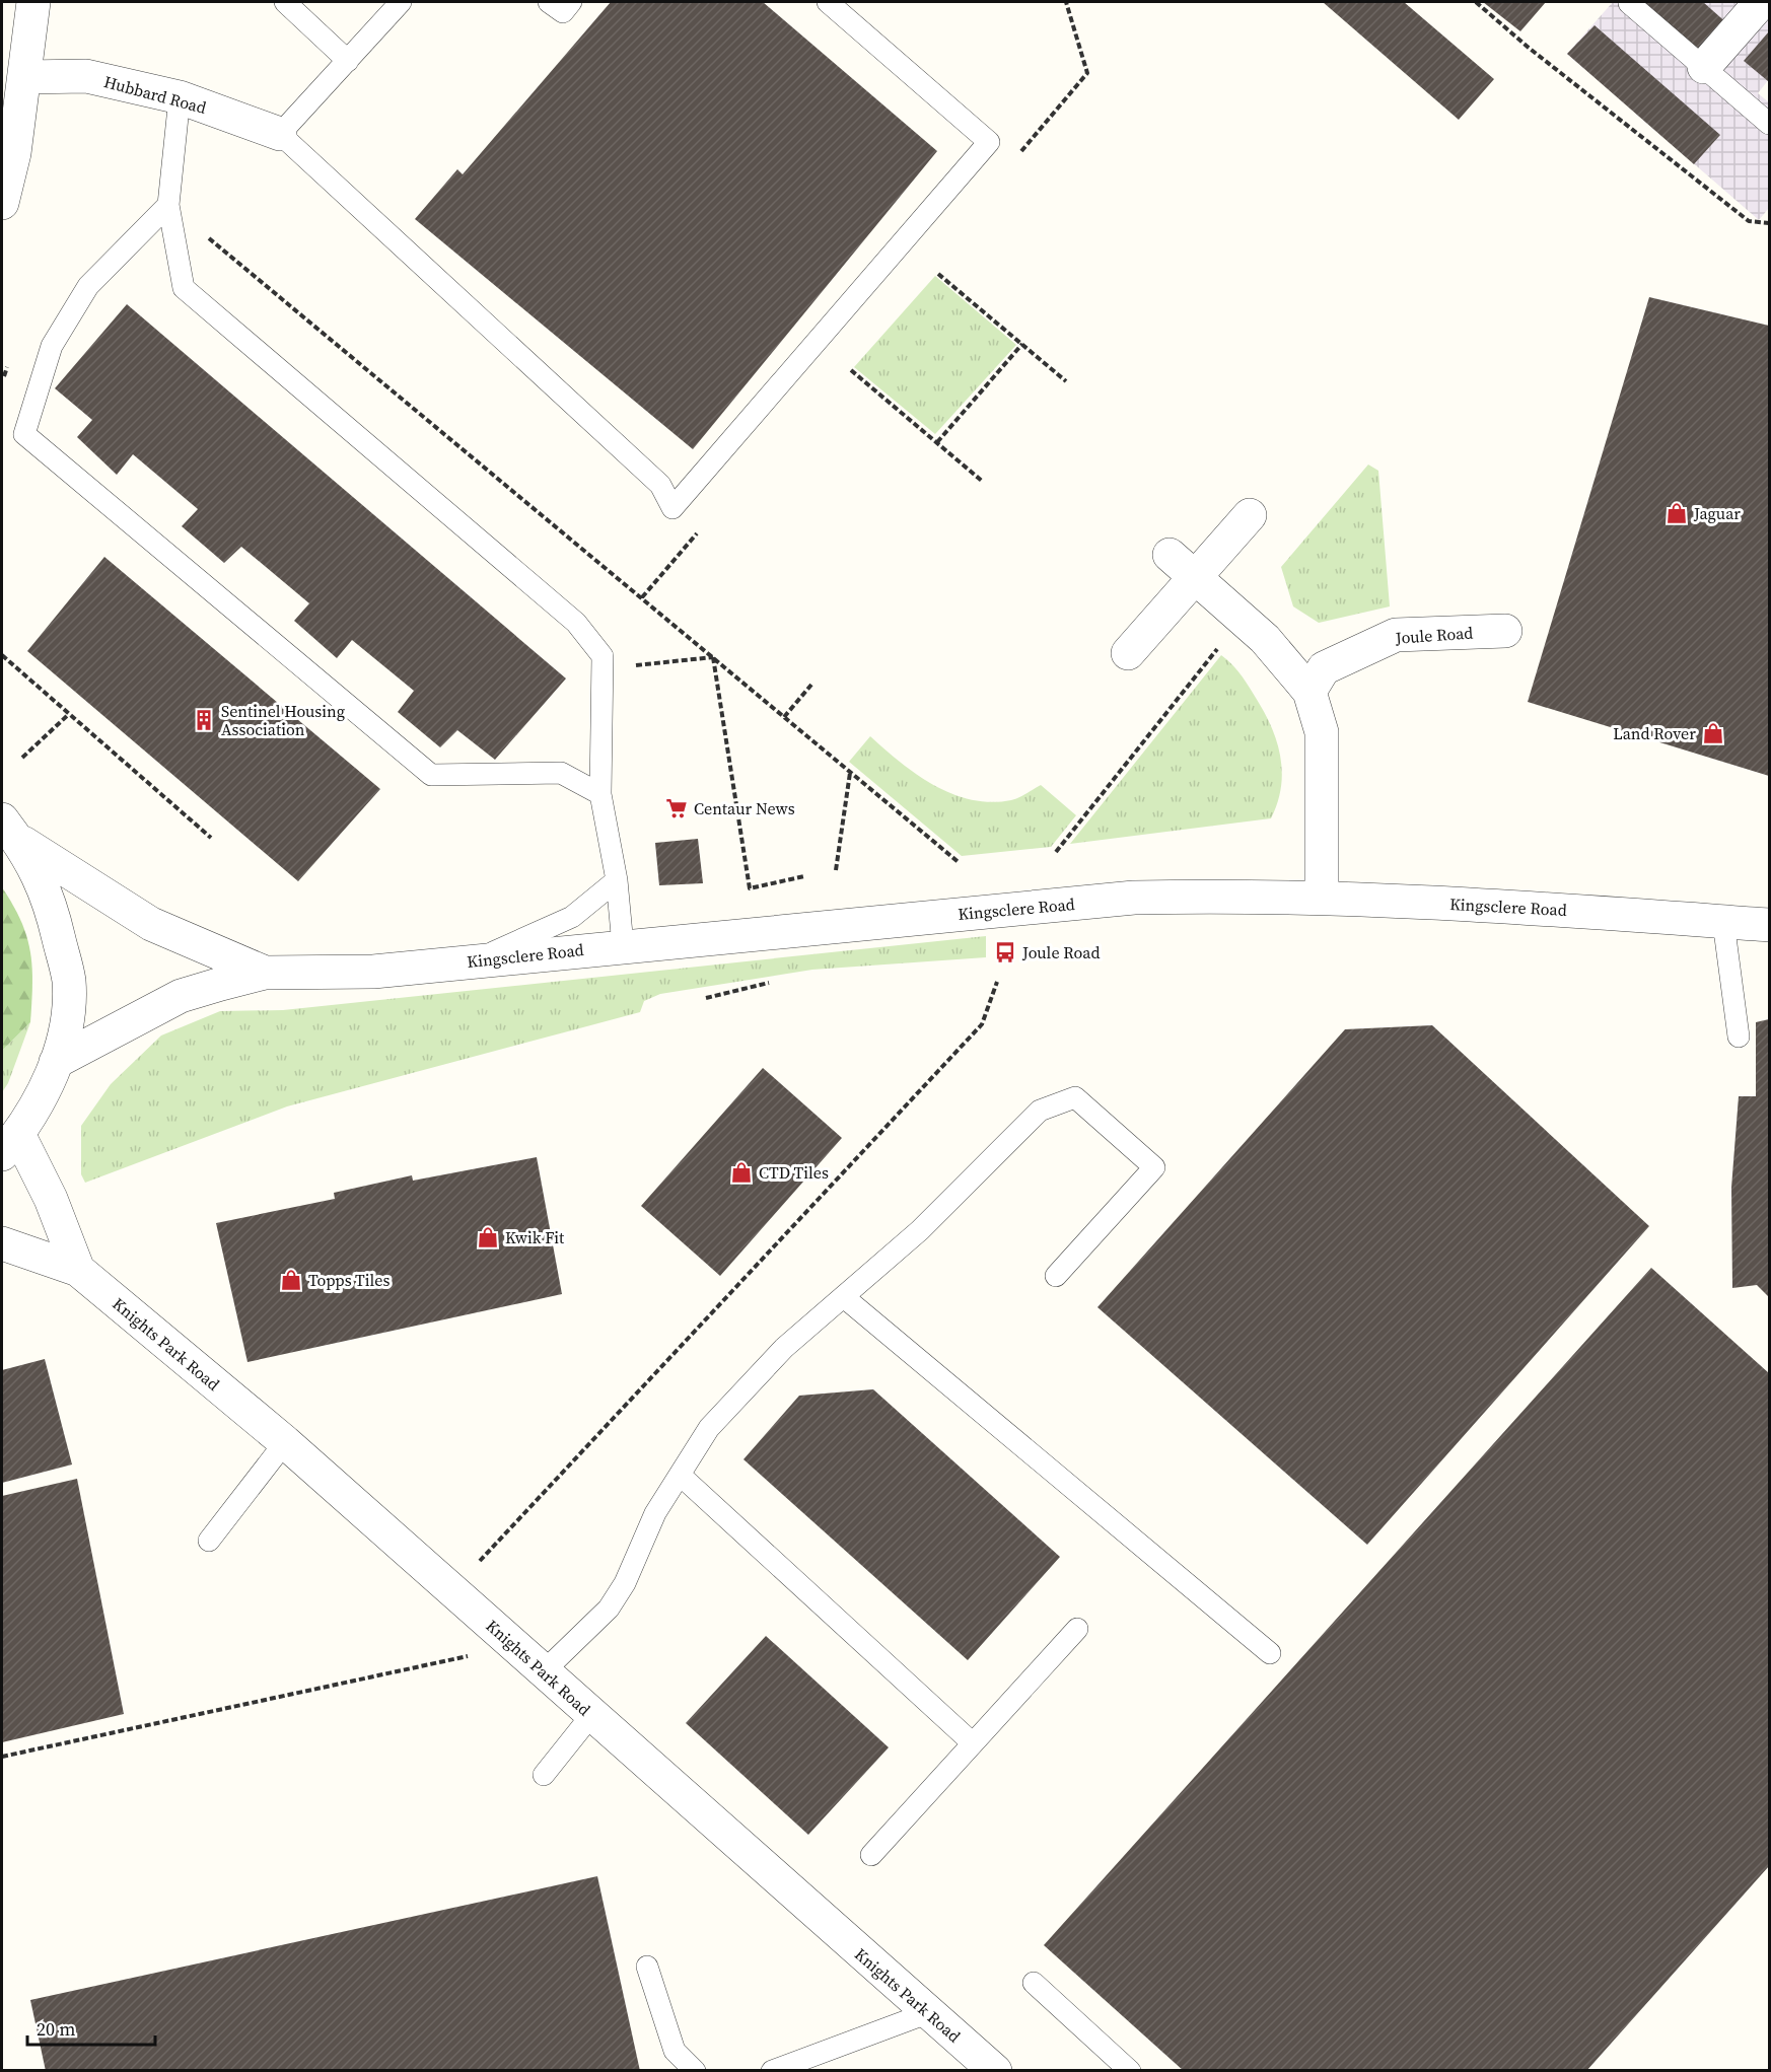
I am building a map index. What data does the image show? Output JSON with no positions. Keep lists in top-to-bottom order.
{
  "streets": {
    "street": [
      "Hubbard Road",
      "Joule Road",
      "Kingsclere Road",
      "Knights Park Road"
    ]
  },
  "places": {
    "shop": [
      "Jaguar",
      "Land Rover",
      "CTD Tiles",
      "Kwik Fit",
      "Topps Tiles"
    ],
    "building": ["Sentinel Housing Association"],
    "supermarket": ["Centaur News"],
    "bus stop": ["Joule Road"]
  },
  "scale_bar": "20 m"
}
